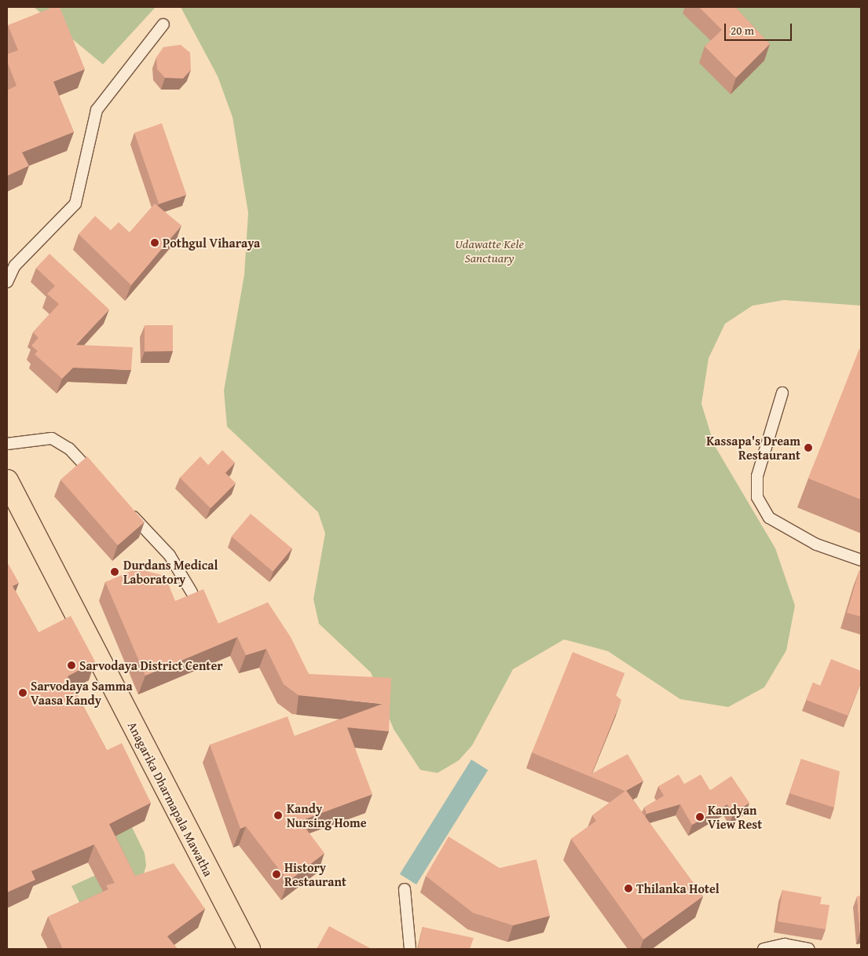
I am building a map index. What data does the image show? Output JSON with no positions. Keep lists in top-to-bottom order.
{
  "streets": {
    "highway": ["Anagarika Dharmapala Mawatha"]
  },
  "parks": ["Udawatte Kele Sanctuary"],
  "places": [
    "Pothgul Viharaya",
    "Kassapa's Dream Restaurant",
    "Durdans Medical Laboratory",
    "Sarvodaya District Center",
    "Sarvodaya Samma Vaasa Kandy",
    "Kandy Nursing Home",
    "Kandyan View Rest",
    "History Restaurant",
    "Thilanka Hotel"
  ],
  "scale_bar": "20 m"
}
